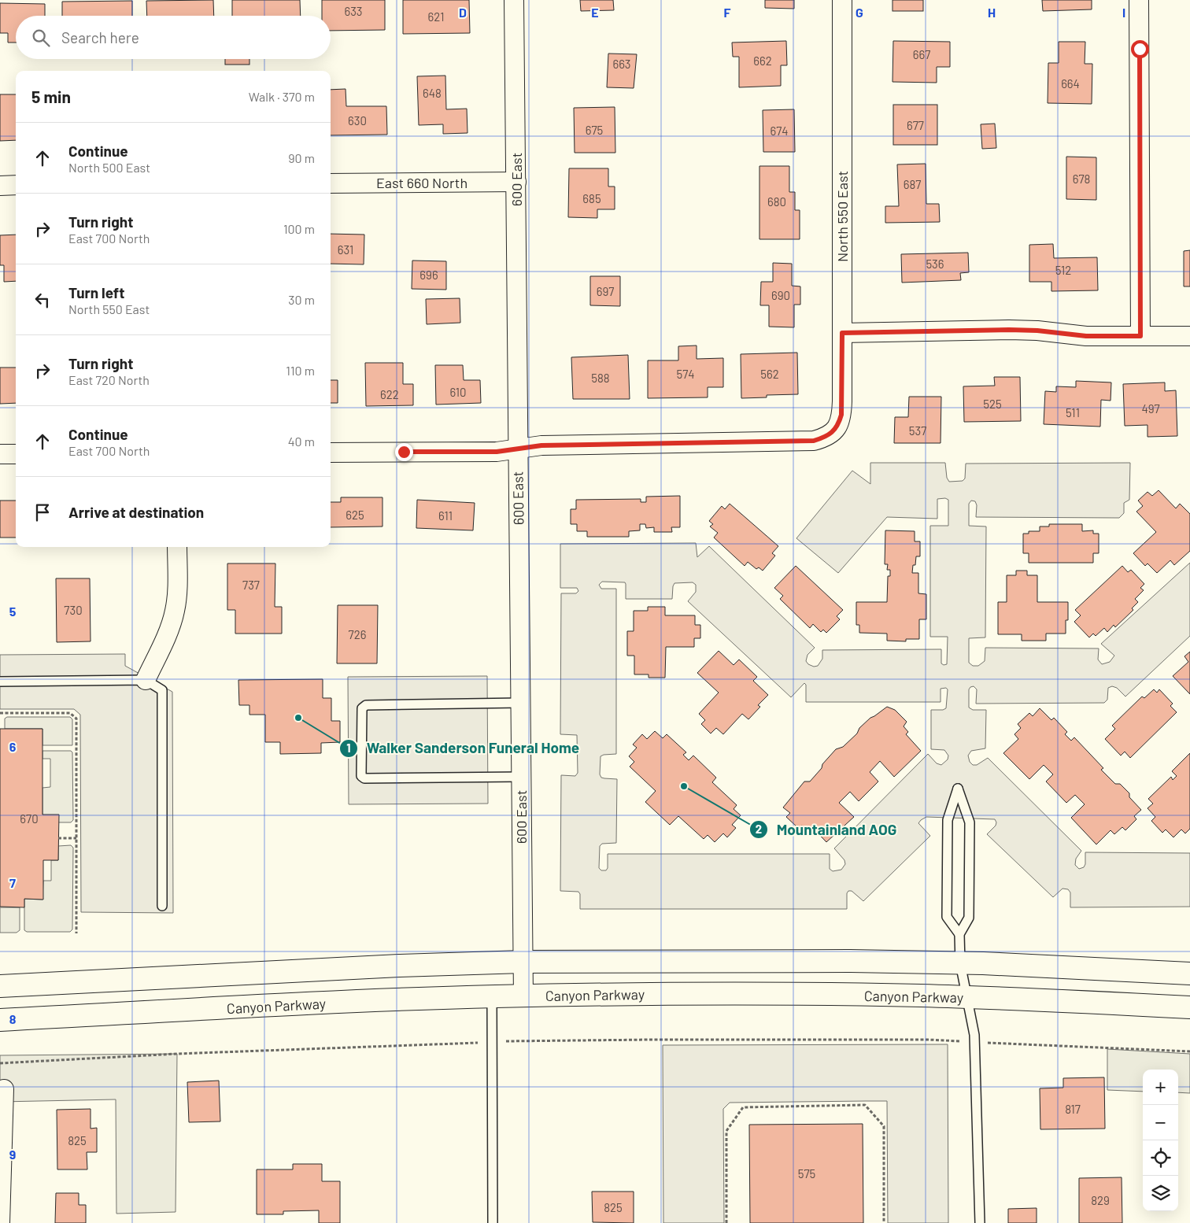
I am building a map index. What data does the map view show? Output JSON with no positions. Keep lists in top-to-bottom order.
{
  "streets": {
    "highway": ["Canyon Parkway"],
    "street": ["600 East", "East 660 North", "North 550 East"]
  },
  "crossings": [
    ["600 East", "East 660 North"],
    ["600 East", "North 550 East"],
    ["600 East", "Canyon Parkway"]
  ],
  "places": ["Walker Sanderson Funeral Home", "Mountainland AOG"],
  "house_numbers": [
    "633",
    "621",
    "667",
    "662",
    "663",
    "664",
    "648",
    "630",
    "677",
    "675",
    "674",
    "678",
    "687",
    "685",
    "680",
    "631",
    "536",
    "512",
    "696",
    "697",
    "690",
    "574",
    "562",
    "588",
    "610",
    "622",
    "525",
    "497",
    "511",
    "537",
    "625",
    "611",
    "737",
    "730",
    "726",
    "670",
    "817",
    "825",
    "575",
    "829",
    "825"
  ],
  "page": {
    "search": "Search here",
    "heading": ["5 min", "Walk · 370 m"],
    "list": [
      ["Continue", "North 500 East", "90 m"],
      ["Turn right", "East 700 North", "100 m"],
      ["Turn left", "North 550 East", "30 m"],
      ["Turn right", "East 720 North", "110 m"],
      ["Continue", "East 700 North", "40 m"],
      "Arrive at destination"
    ],
    "map_buttons": ["+", "−"]
  },
  "grid": {
    "columns": [
      "D",
      "E",
      "F",
      "G",
      "H",
      "I"
    ],
    "rows": [
      "5",
      "6",
      "7",
      "8",
      "9"
    ]
  }
}
